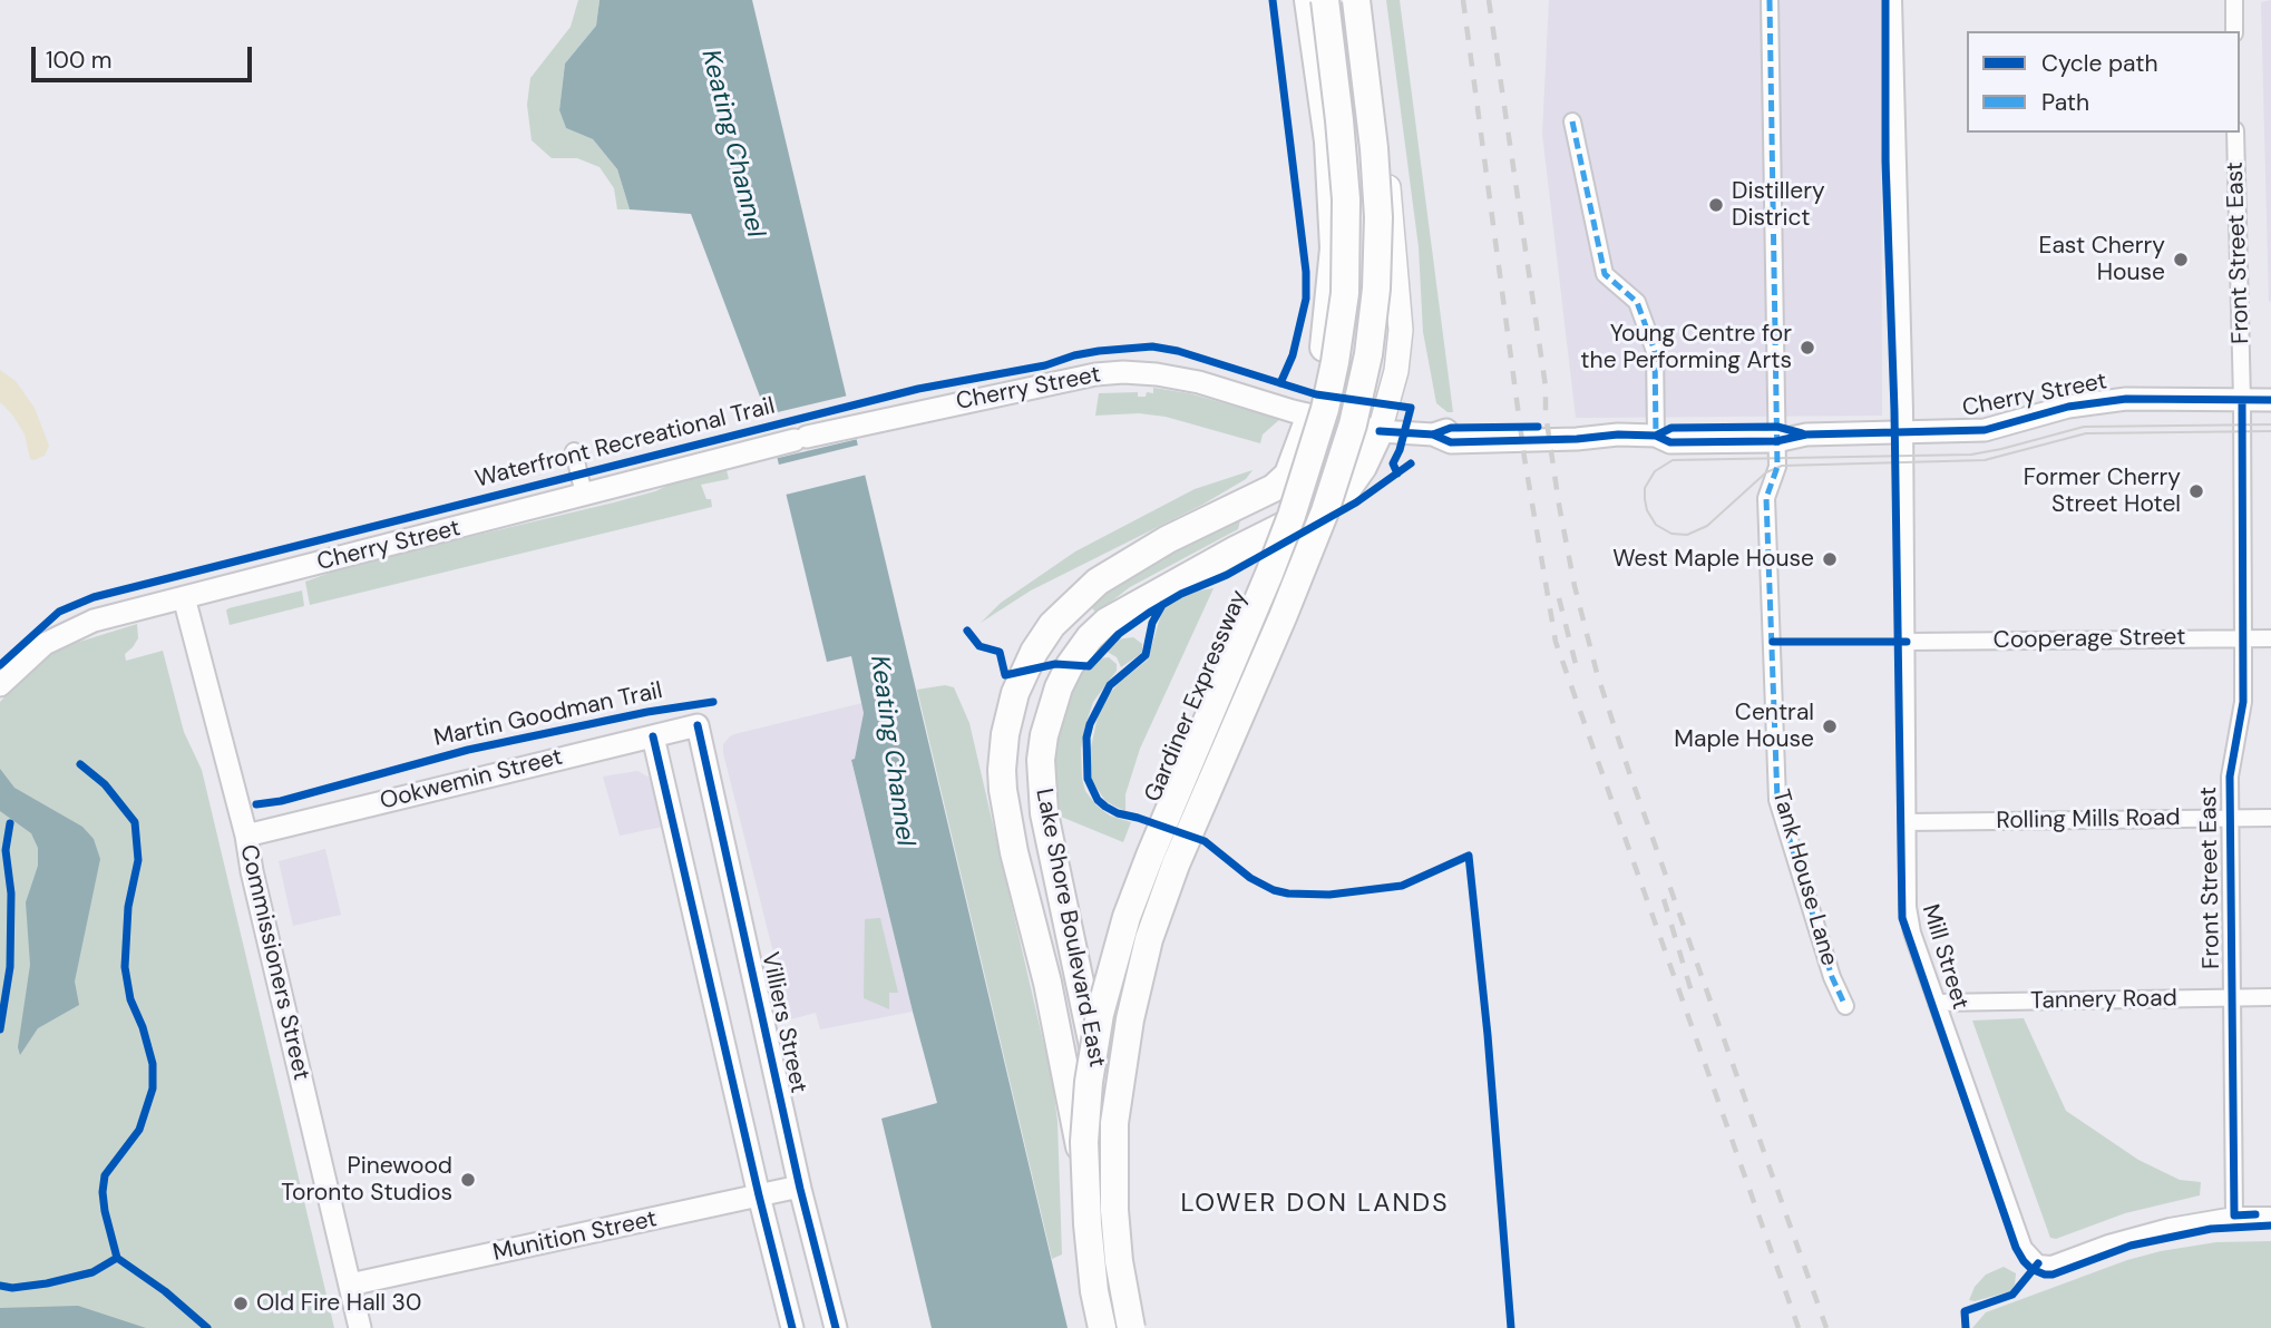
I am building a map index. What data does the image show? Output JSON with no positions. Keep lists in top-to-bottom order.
{
  "streets": {
    "highway": ["Gardiner Expressway", "Lake Shore Boulevard East"],
    "street": [
      "Front Street East",
      "Cherry Street",
      "Cooperage Street",
      "Ookwemin Street",
      "Rolling Mills Road",
      "Tank House Lane",
      "Mill Street",
      "Commissioners Street",
      "Tannery Road",
      "Villiers Street",
      "Munition Street"
    ],
    "cycle path": ["Waterfront Recreational Trail", "Martin Goodman Trail"]
  },
  "crossings": [
    ["Front Street East", "Cherry Street"],
    ["Front Street East", "Cooperage Street"],
    ["Front Street East", "Rolling Mills Road"],
    ["Front Street East", "Mill Street"],
    ["Front Street East", "Tannery Road"],
    ["Cherry Street", "Tank House Lane"],
    ["Cherry Street", "Lake Shore Boulevard East"],
    ["Cherry Street", "Mill Street"],
    ["Cherry Street", "Commissioners Street"],
    ["Cooperage Street", "Mill Street"],
    ["Gardiner Expressway", "Lake Shore Boulevard East"],
    ["Ookwemin Street", "Commissioners Street"],
    ["Ookwemin Street", "Villiers Street"],
    ["Rolling Mills Road", "Mill Street"],
    ["Mill Street", "Tannery Road"],
    ["Commissioners Street", "Munition Street"],
    ["Villiers Street", "Munition Street"]
  ],
  "districts": ["LOWER DON LANDS"],
  "water": ["Keating Channel"],
  "places": [
    "Distillery District",
    "East Cherry House",
    "Young Centre for the Performing Arts",
    "Former Cherry Street Hotel",
    "West Maple House",
    "Central Maple House",
    "Pinewood Toronto Studios",
    "Old Fire Hall 30"
  ],
  "legend": ["Cycle path", "Path"],
  "scale_bar": "100 m"
}
